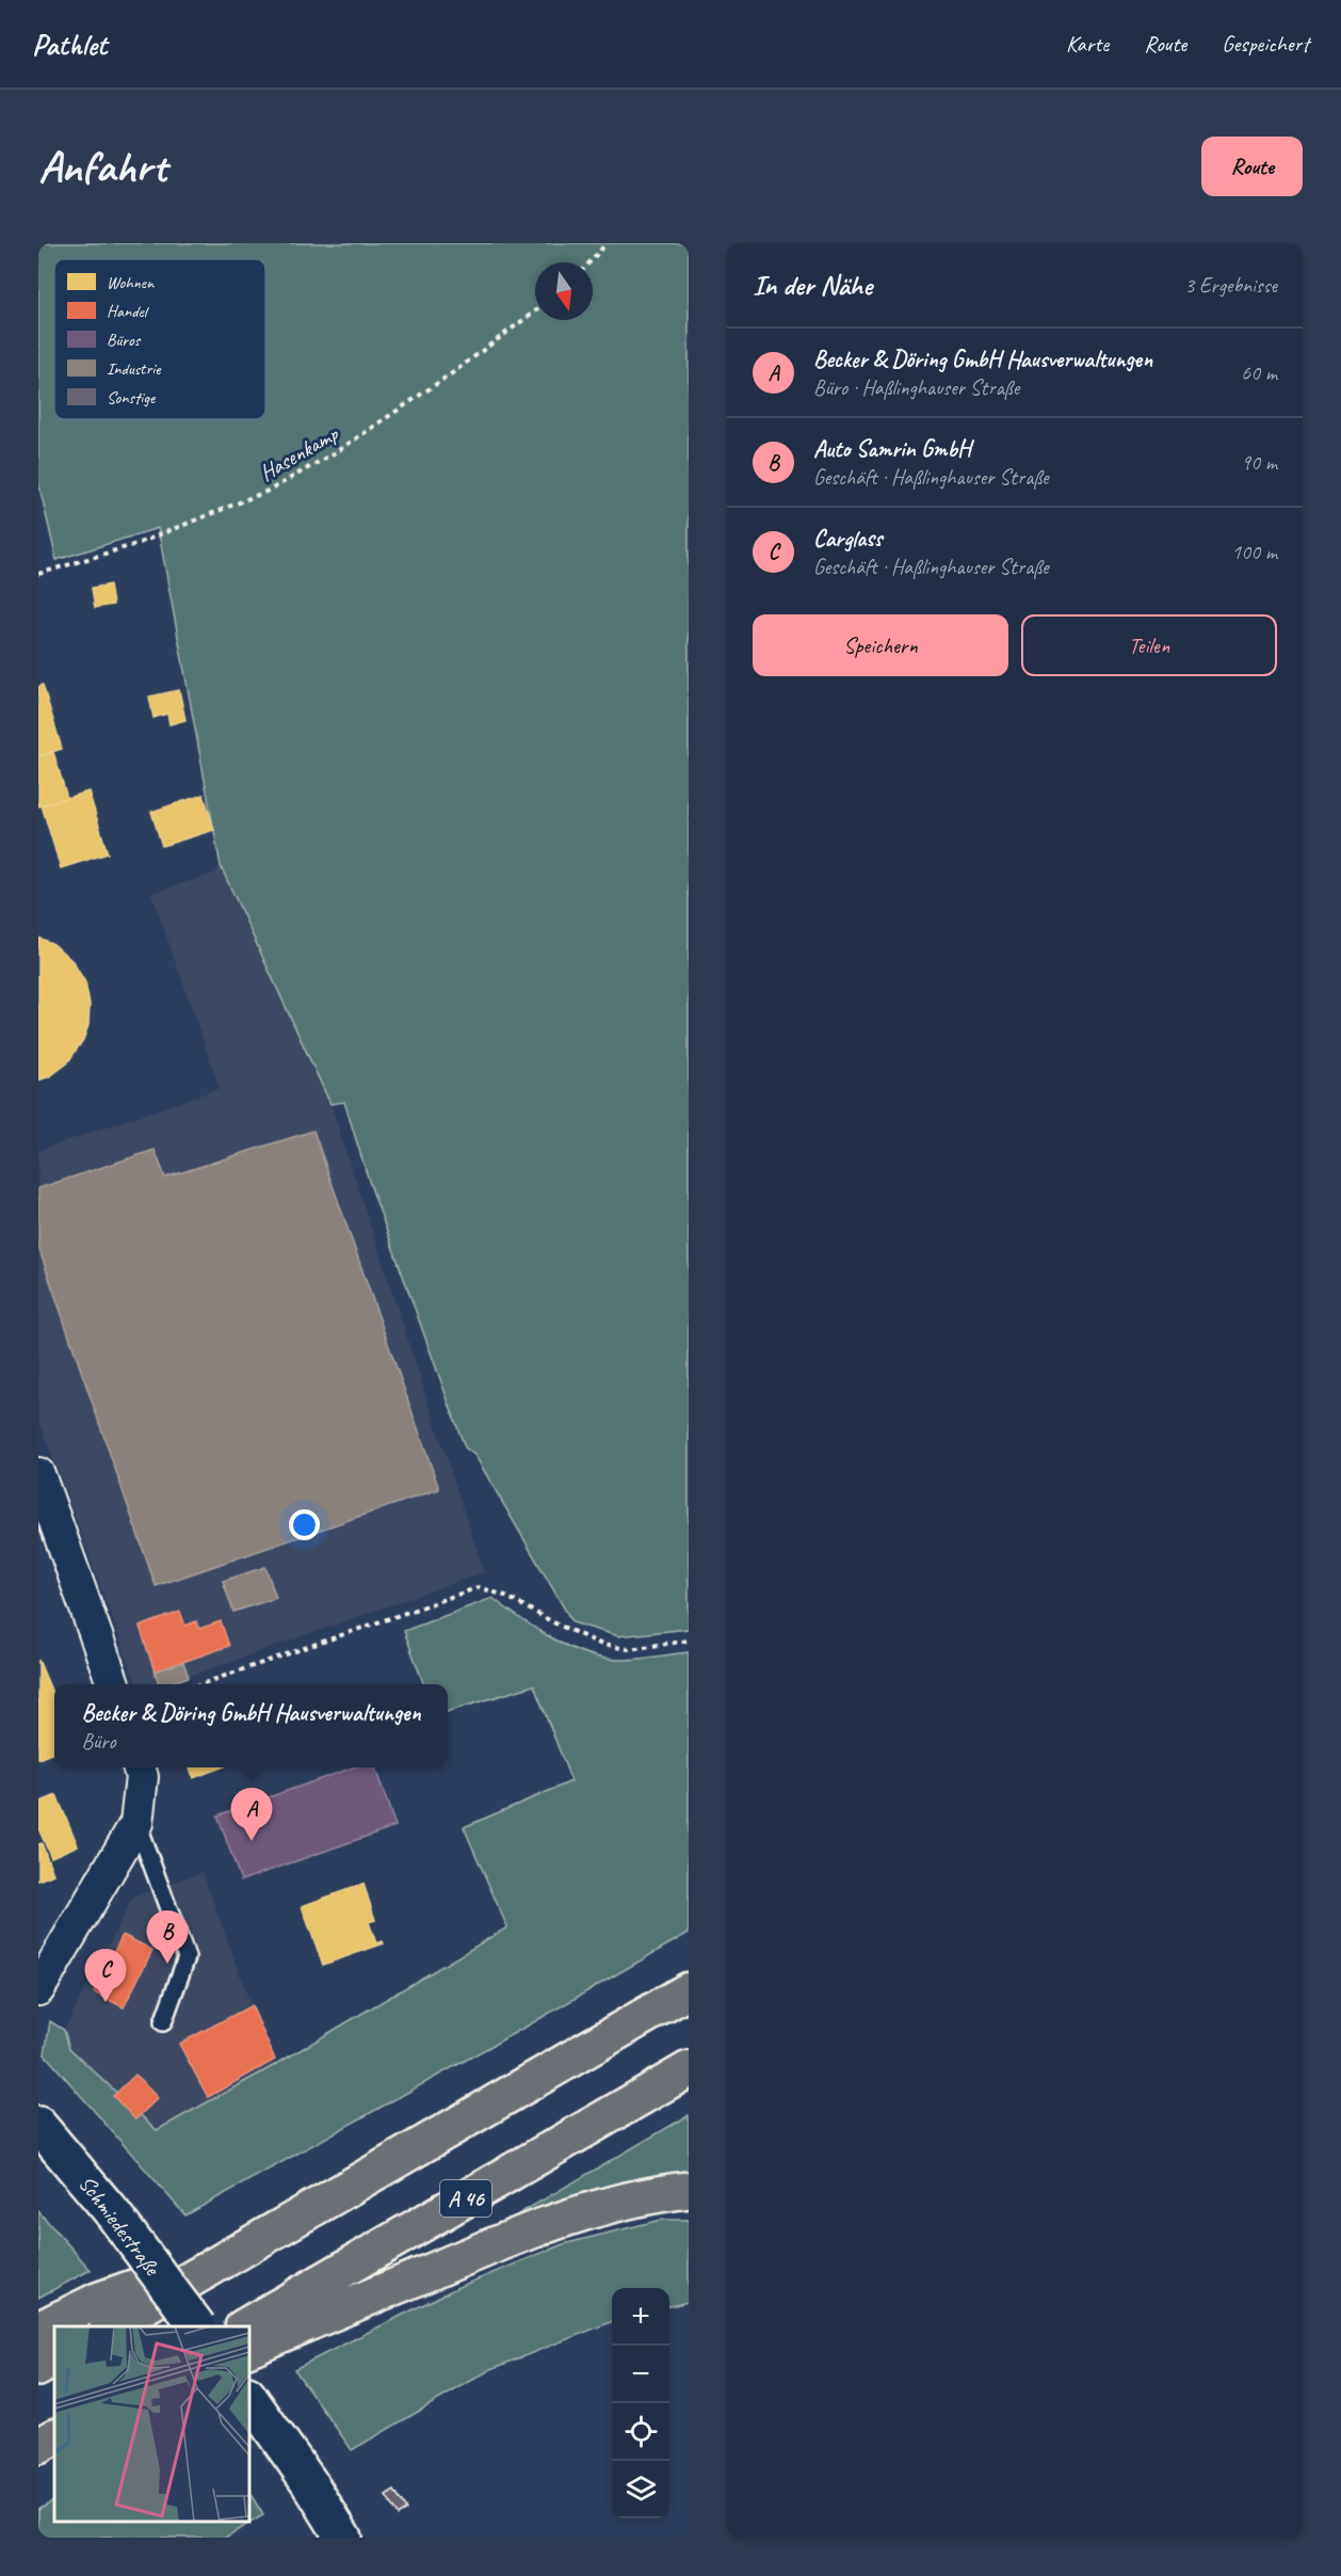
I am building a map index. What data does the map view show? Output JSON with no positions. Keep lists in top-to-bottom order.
{
  "streets": {
    "highway": ["A 46"],
    "main road": ["Schmiedestraße"],
    "path": ["Hasenkamp"]
  },
  "legend": [
    "Wohnen",
    "Handel",
    "Büros",
    "Industrie",
    "Sonstige"
  ],
  "north": "bottom",
  "page": {
    "header": "Pathlet",
    "nav": ["Karte", "Route", "Gespeichert"],
    "buttons": [
      "Route",
      ["Speichern", "Teilen"]
    ],
    "title": "Anfahrt",
    "heading": ["In der Nähe", "3 Ergebnisse"],
    "list": [
      {
        "mark": "A",
        "name": "Becker & Döring GmbH Hausverwaltungen",
        "note": "Büro · Haßlinghauser Straße",
        "value": "60 m"
      },
      {
        "mark": "B",
        "name": "Auto Samrin GmbH",
        "note": "Geschäft · Haßlinghauser Straße",
        "value": "90 m"
      },
      {
        "mark": "C",
        "name": "Carglass",
        "note": "Geschäft · Haßlinghauser Straße",
        "value": "100 m"
      }
    ],
    "popup": ["Becker & Döring GmbH Hausverwaltungen", "Büro"],
    "pins": ["A", "B", "C"],
    "map_buttons": ["+", "−"]
  }
}
